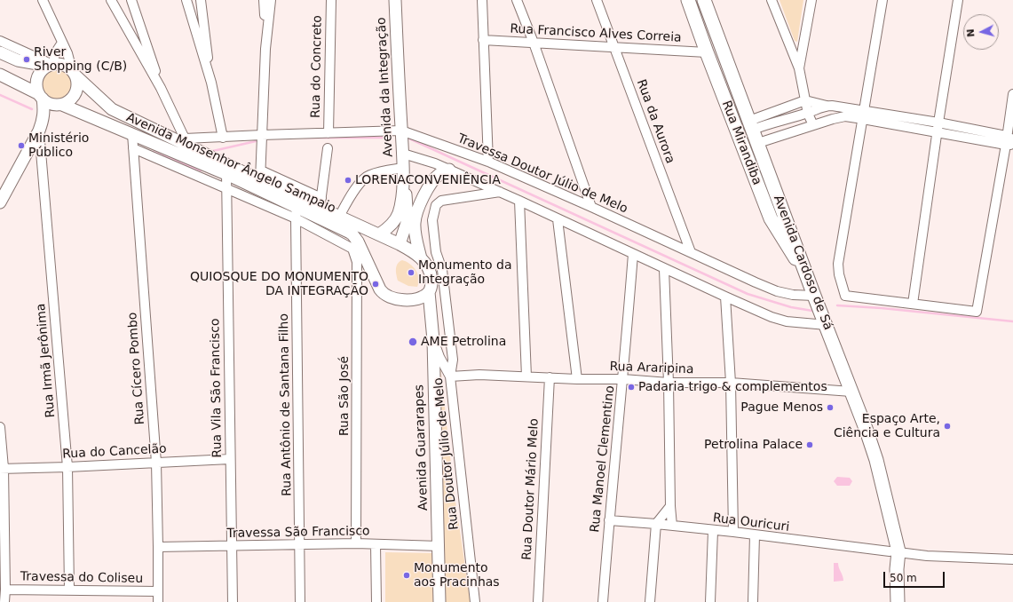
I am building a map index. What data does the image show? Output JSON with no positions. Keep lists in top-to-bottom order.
{
  "streets": {
    "highway": ["Rua Mirandiba", "Avenida Cardoso de Sá"],
    "main road": ["Avenida da Integração", "Avenida Monsenhor Ângelo Sampaio", "Avenida Guararapes"],
    "street": [
      "Rua Francisco Alves Correia",
      "Rua do Concreto",
      "Rua da Aurora",
      "Travessa Doutor Júlio de Melo",
      "Rua Irmã Jerônima",
      "Rua Cícero Pombo",
      "Rua Araripina",
      "Rua Vila São Francisco",
      "Rua São José",
      "Rua Antônio de Santana Filho",
      "Rua do Cancelão",
      "Rua Doutor Júlio de Melo",
      "Rua Manoel Clementino",
      "Rua Doutor Mário Melo",
      "Rua Ouricuri",
      "Travessa São Francisco",
      "Travessa do Coliseu"
    ]
  },
  "crossings": [
    ["Rua Francisco Alves Correia", "Rua da Aurora"],
    ["Rua Francisco Alves Correia", "Rua Mirandiba"],
    ["Rua do Concreto", "Travessa Doutor Júlio de Melo"],
    ["Avenida da Integração", "Avenida Monsenhor Ângelo Sampaio"],
    ["Avenida da Integração", "Travessa Doutor Júlio de Melo"],
    ["Rua da Aurora", "Travessa Doutor Júlio de Melo"],
    ["Rua Mirandiba", "Avenida Cardoso de Sá"],
    ["Avenida Monsenhor Ângelo Sampaio", "Travessa Doutor Júlio de Melo"],
    ["Avenida Monsenhor Ângelo Sampaio", "Rua Cícero Pombo"],
    ["Avenida Monsenhor Ângelo Sampaio", "Rua Vila São Francisco"],
    ["Avenida Monsenhor Ângelo Sampaio", "Rua São José"],
    ["Avenida Monsenhor Ângelo Sampaio", "Rua Antônio de Santana Filho"],
    ["Avenida Monsenhor Ângelo Sampaio", "Avenida Guararapes"],
    ["Travessa Doutor Júlio de Melo", "Avenida Cardoso de Sá"],
    ["Avenida Cardoso de Sá", "Rua Araripina"],
    ["Avenida Cardoso de Sá", "Rua Ouricuri"],
    ["Rua Irmã Jerônima", "Rua do Cancelão"],
    ["Rua Irmã Jerônima", "Travessa do Coliseu"],
    ["Rua Cícero Pombo", "Rua do Cancelão"],
    ["Rua Cícero Pombo", "Travessa São Francisco"],
    ["Rua Cícero Pombo", "Travessa do Coliseu"],
    ["Rua Araripina", "Rua Doutor Júlio de Melo"],
    ["Rua Araripina", "Rua Manoel Clementino"],
    ["Rua Araripina", "Rua Doutor Mário Melo"],
    ["Rua Vila São Francisco", "Rua do Cancelão"],
    ["Rua Vila São Francisco", "Travessa São Francisco"],
    ["Rua São José", "Travessa São Francisco"],
    ["Rua Antônio de Santana Filho", "Travessa São Francisco"],
    ["Avenida Guararapes", "Travessa São Francisco"],
    ["Rua Manoel Clementino", "Rua Ouricuri"]
  ],
  "places": [
    "River Shopping (C/B)",
    "Ministério Público",
    "LORENACONVENIÊNCIA",
    "Monumento da Integração",
    "QUIOSQUE DO MONUMENTO DA INTEGRAÇÃO",
    "AME Petrolina",
    "Padaria trigo & complementos",
    "Pague Menos",
    "Espaço Arte, Ciência e Cultura",
    "Petrolina Palace",
    "Monumento aos Pracinhas"
  ],
  "scale_bar": "50 m",
  "north": "left"
}
